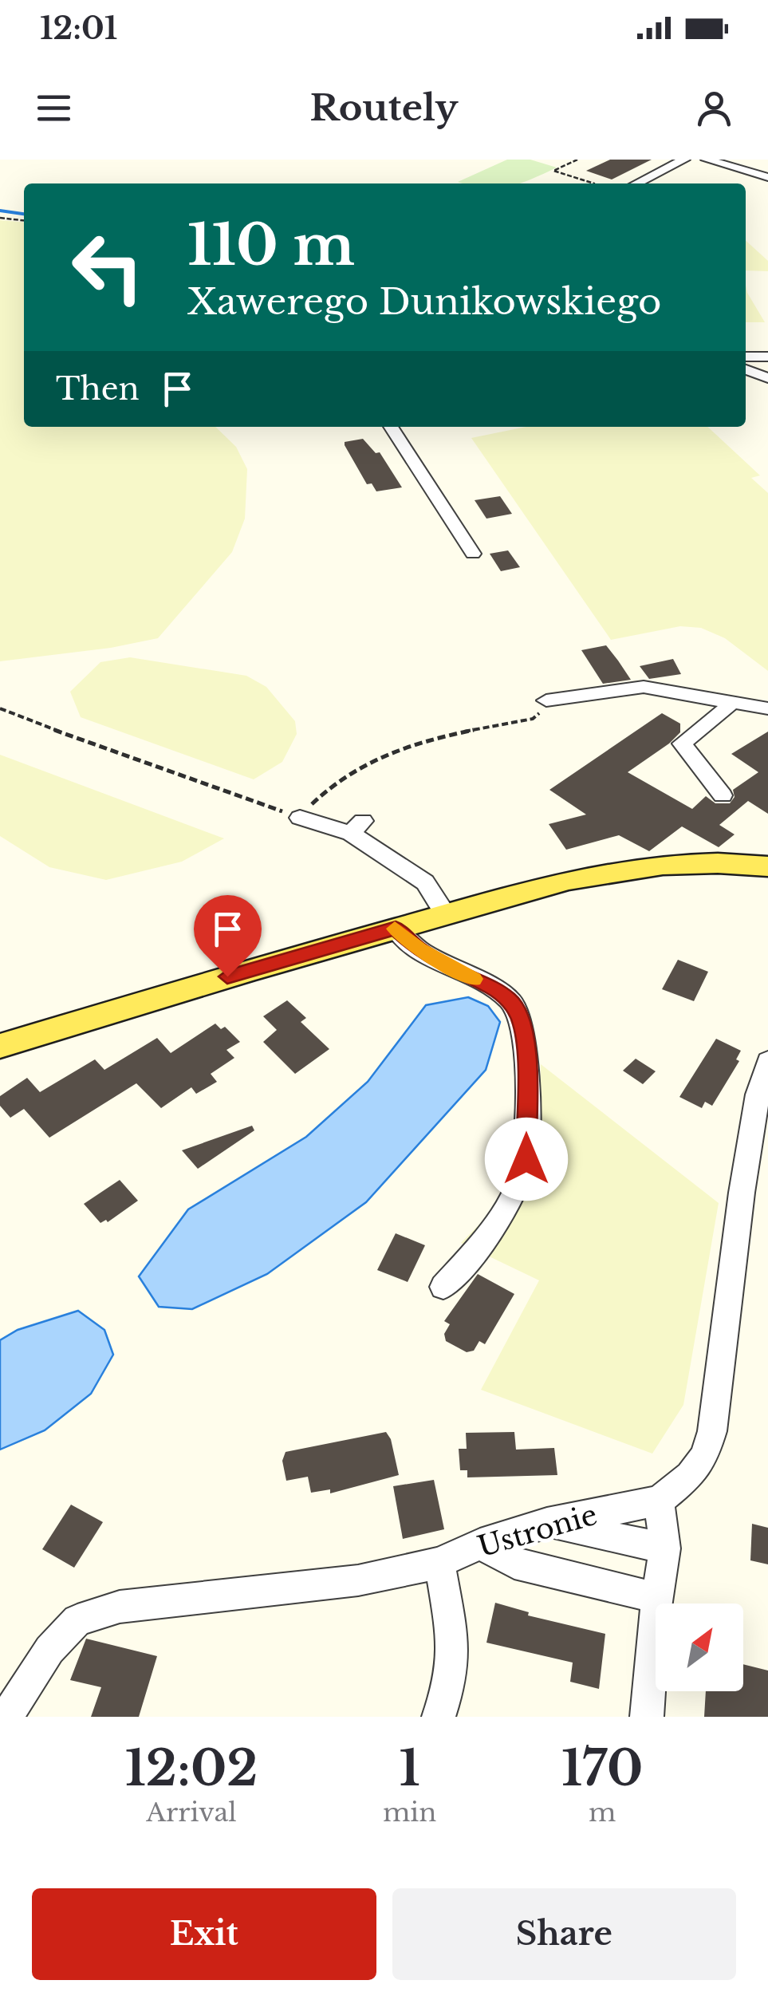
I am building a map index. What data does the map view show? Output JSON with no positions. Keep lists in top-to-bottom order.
{
  "streets": {
    "street": ["Ustronie"]
  },
  "north": "top right",
  "page": {
    "status": "12:01",
    "header": "Routely",
    "turn": ["110 m", "Xawerego Dunikowskiego"],
    "then": "Then",
    "eta": [
      "12:02",
      "Arrival",
      "1",
      "min",
      "170",
      "m"
    ],
    "buttons": ["Exit", "Share"]
  }
}
